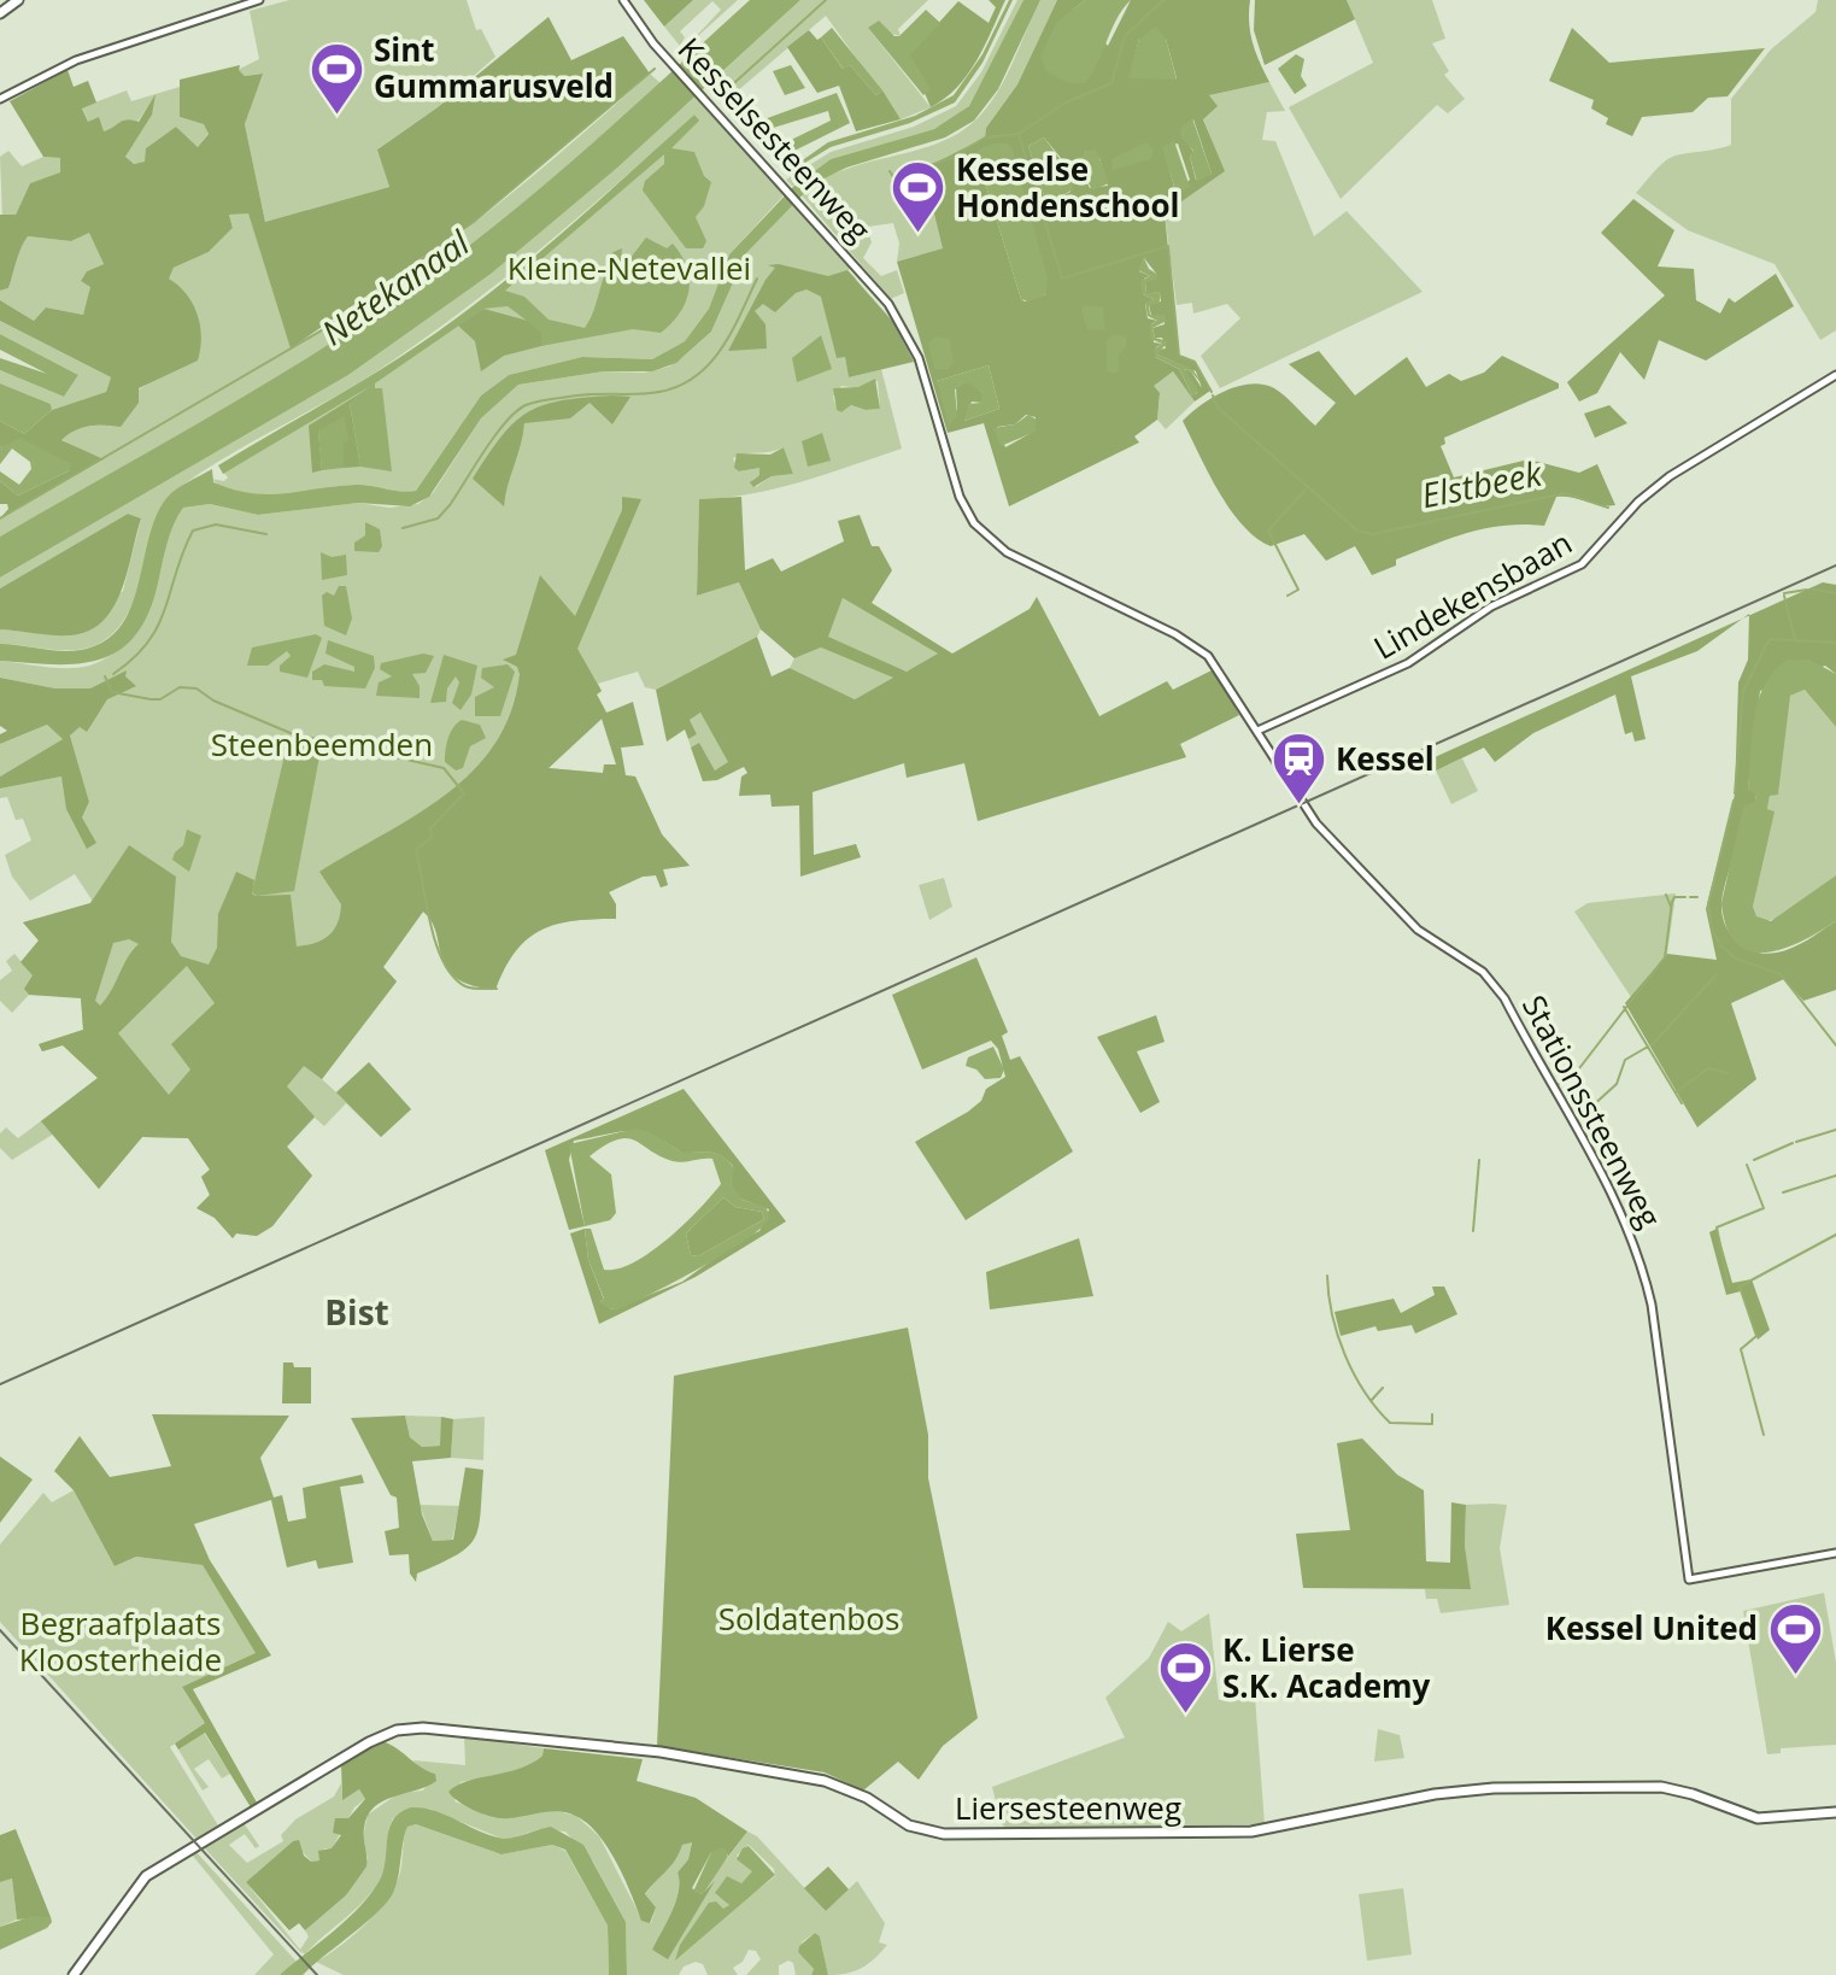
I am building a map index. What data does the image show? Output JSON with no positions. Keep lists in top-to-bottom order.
{
  "streets": {
    "main road": ["Liersesteenweg"],
    "street": ["Kesselsesteenweg", "Lindekensbaan", "Stationssteenweg"]
  },
  "crossings": [
    ["Kesselsesteenweg", "Lindekensbaan"],
    ["Kesselsesteenweg", "Stationssteenweg"],
    ["Lindekensbaan", "Stationssteenweg"]
  ],
  "districts": ["Bist"],
  "water": ["Netekanaal", "Elstbeek"],
  "parks": [
    "Kleine-Netevallei",
    "Steenbeemden",
    "Soldatenbos",
    "Begraafplaats Kloosterheide"
  ],
  "places": {
    "sports": [
      "Sint Gummarusveld",
      "Kesselse Hondenschool",
      "Kessel United",
      "K. Lierse S.K. Academy"
    ],
    "station": ["Kessel"]
  }
}
